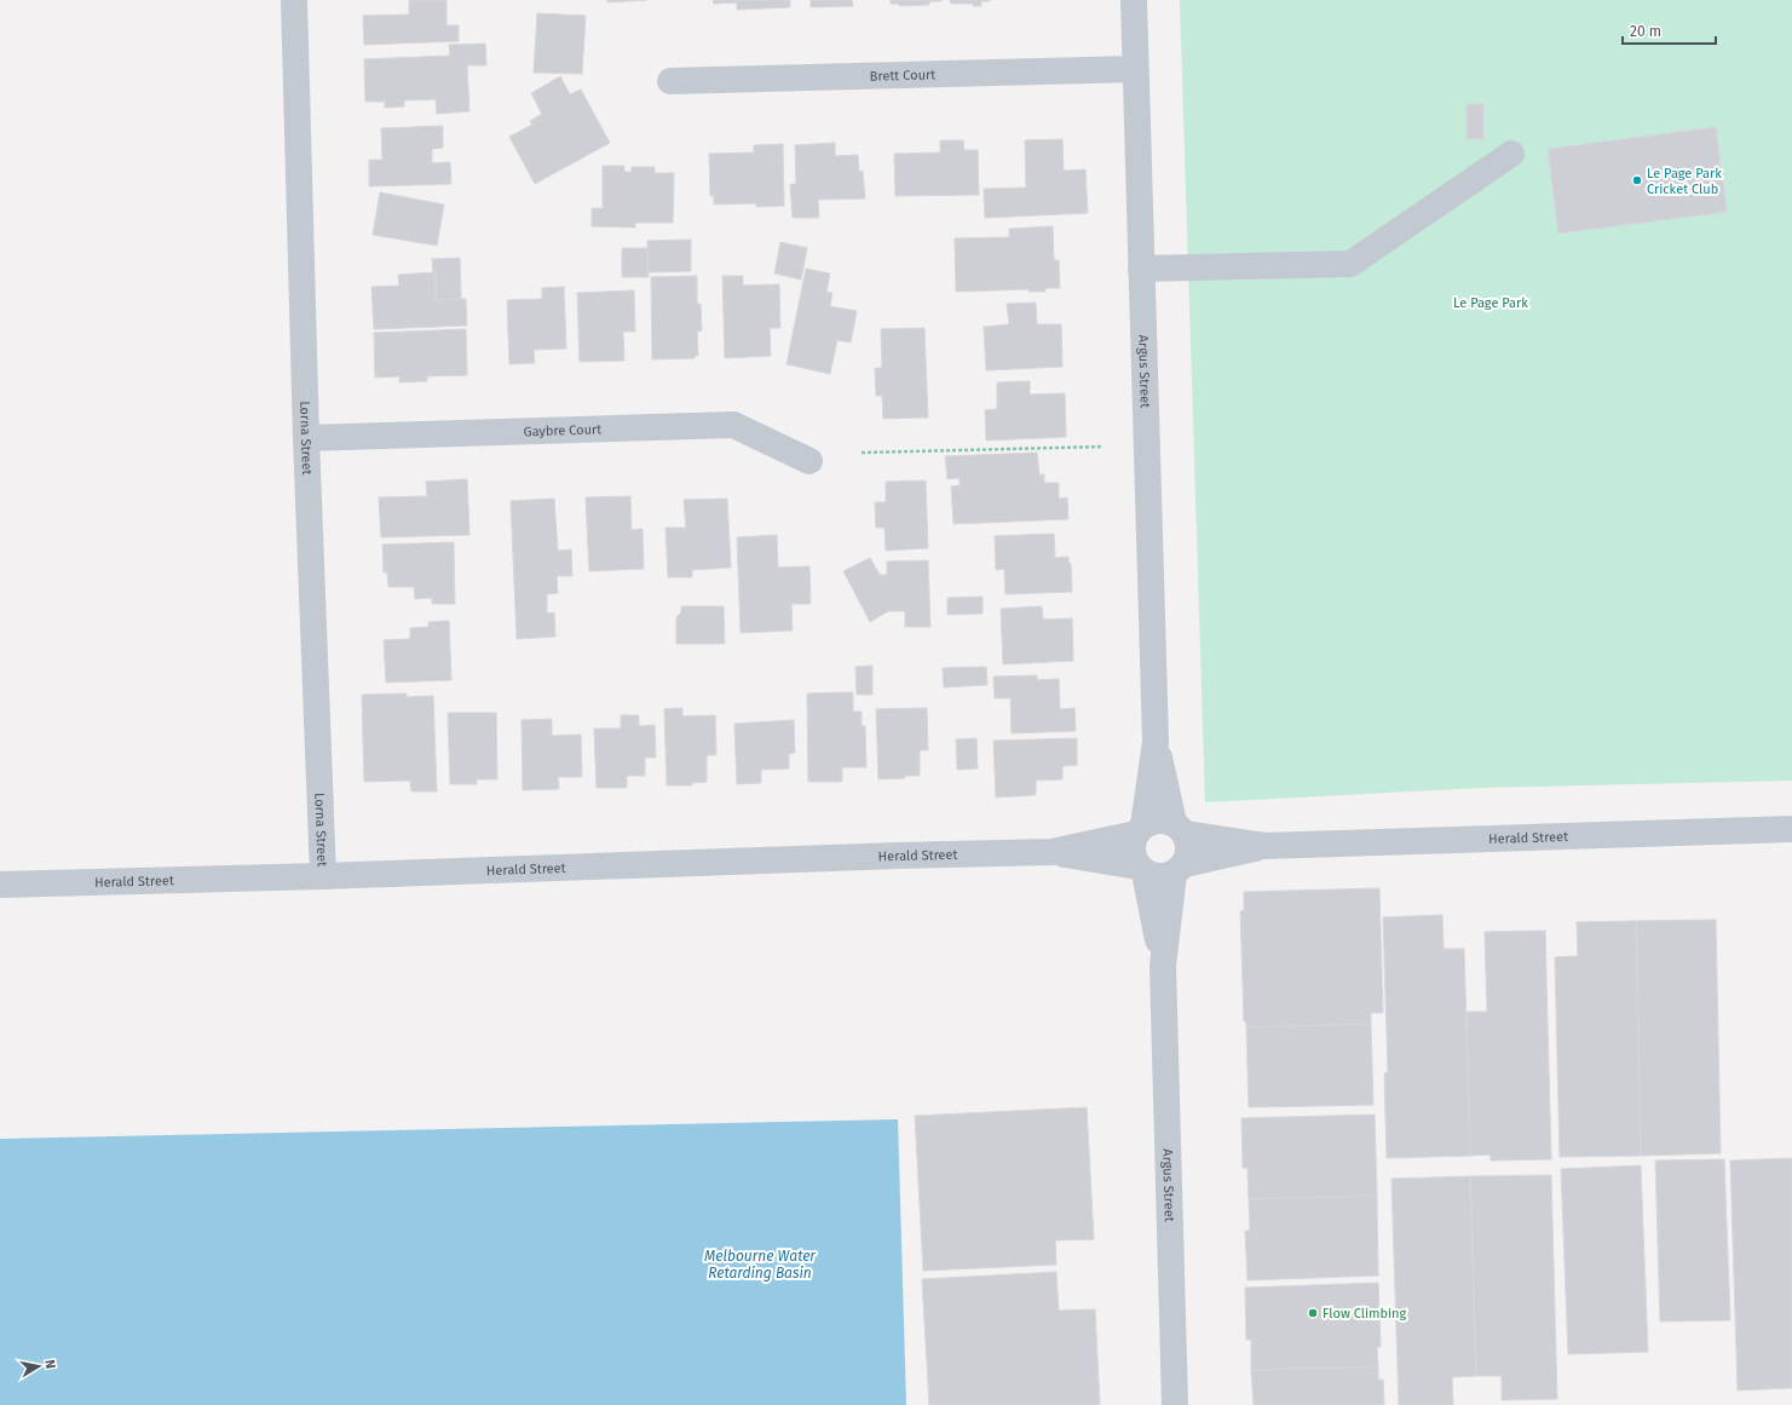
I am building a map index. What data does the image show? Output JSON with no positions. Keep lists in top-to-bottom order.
{
  "streets": {
    "street": [
      "Brett Court",
      "Argus Street",
      "Gaybre Court",
      "Lorna Street",
      "Herald Street"
    ]
  },
  "crossings": [
    ["Brett Court", "Argus Street"],
    ["Argus Street", "Herald Street"],
    ["Gaybre Court", "Lorna Street"],
    ["Lorna Street", "Herald Street"]
  ],
  "water": ["Melbourne Water Retarding Basin"],
  "parks": ["Le Page Park"],
  "places": ["Le Page Park Cricket Club", "Flow Climbing"],
  "scale_bar": "20 m",
  "north": "right"
}
